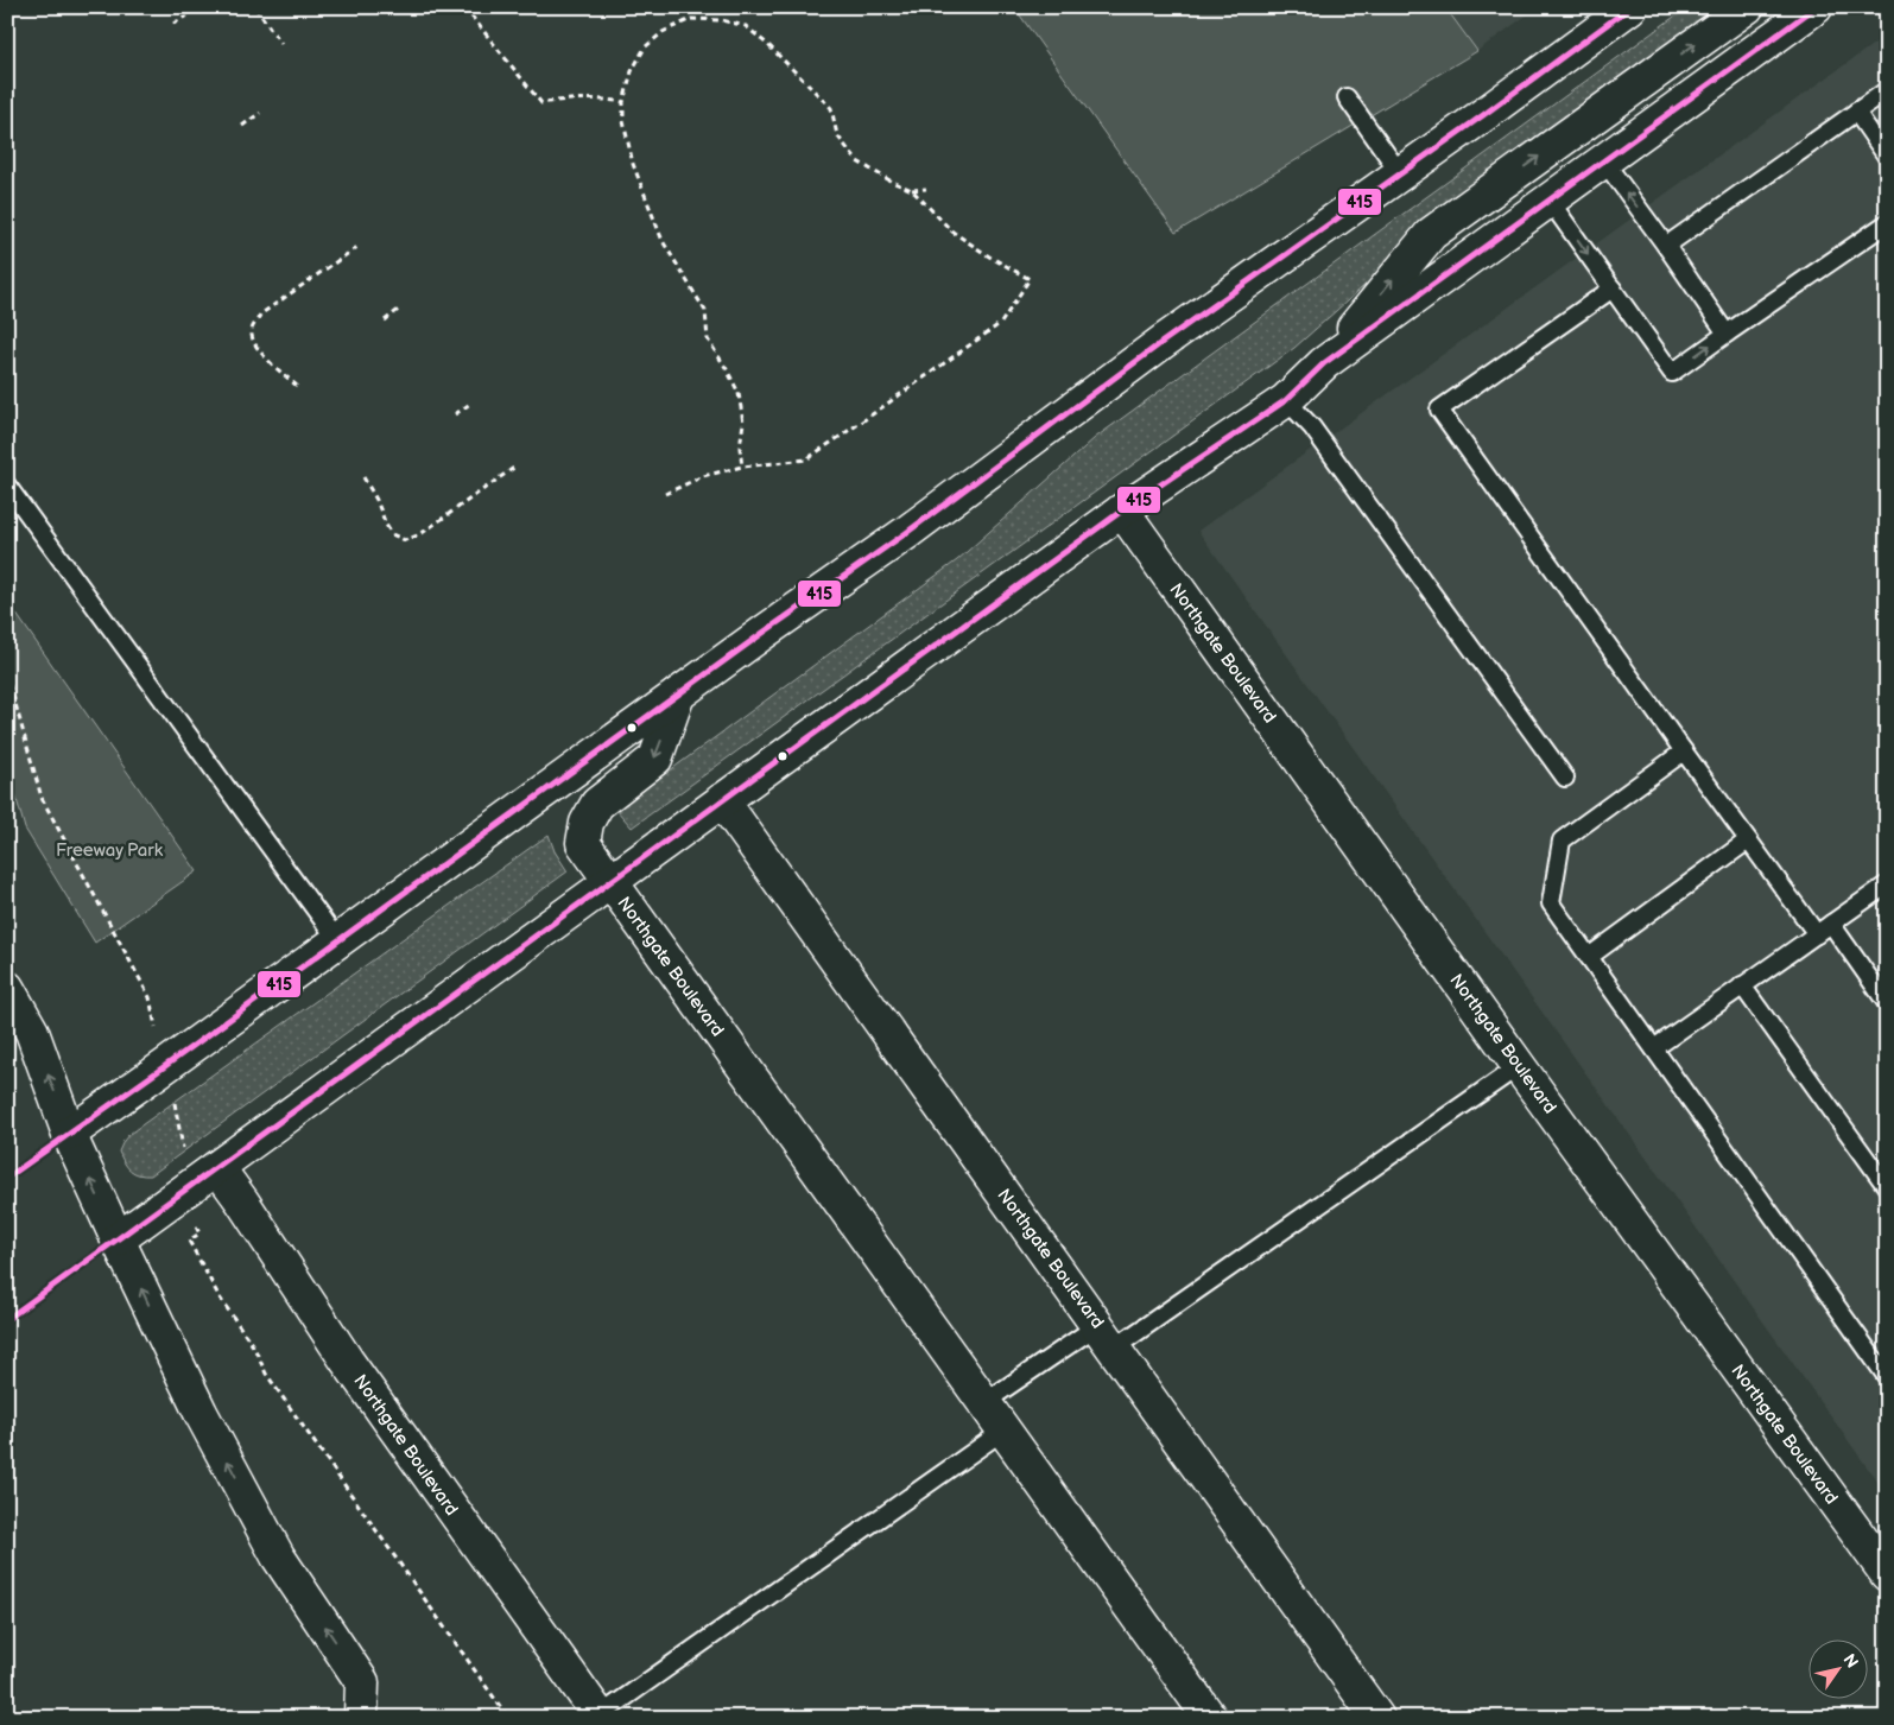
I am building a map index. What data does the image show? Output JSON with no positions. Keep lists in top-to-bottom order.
{
  "streets": {
    "main road": ["Northgate Boulevard"]
  },
  "parks": ["Freeway Park"],
  "lines": ["transit line 415"],
  "north": "top right"
}
